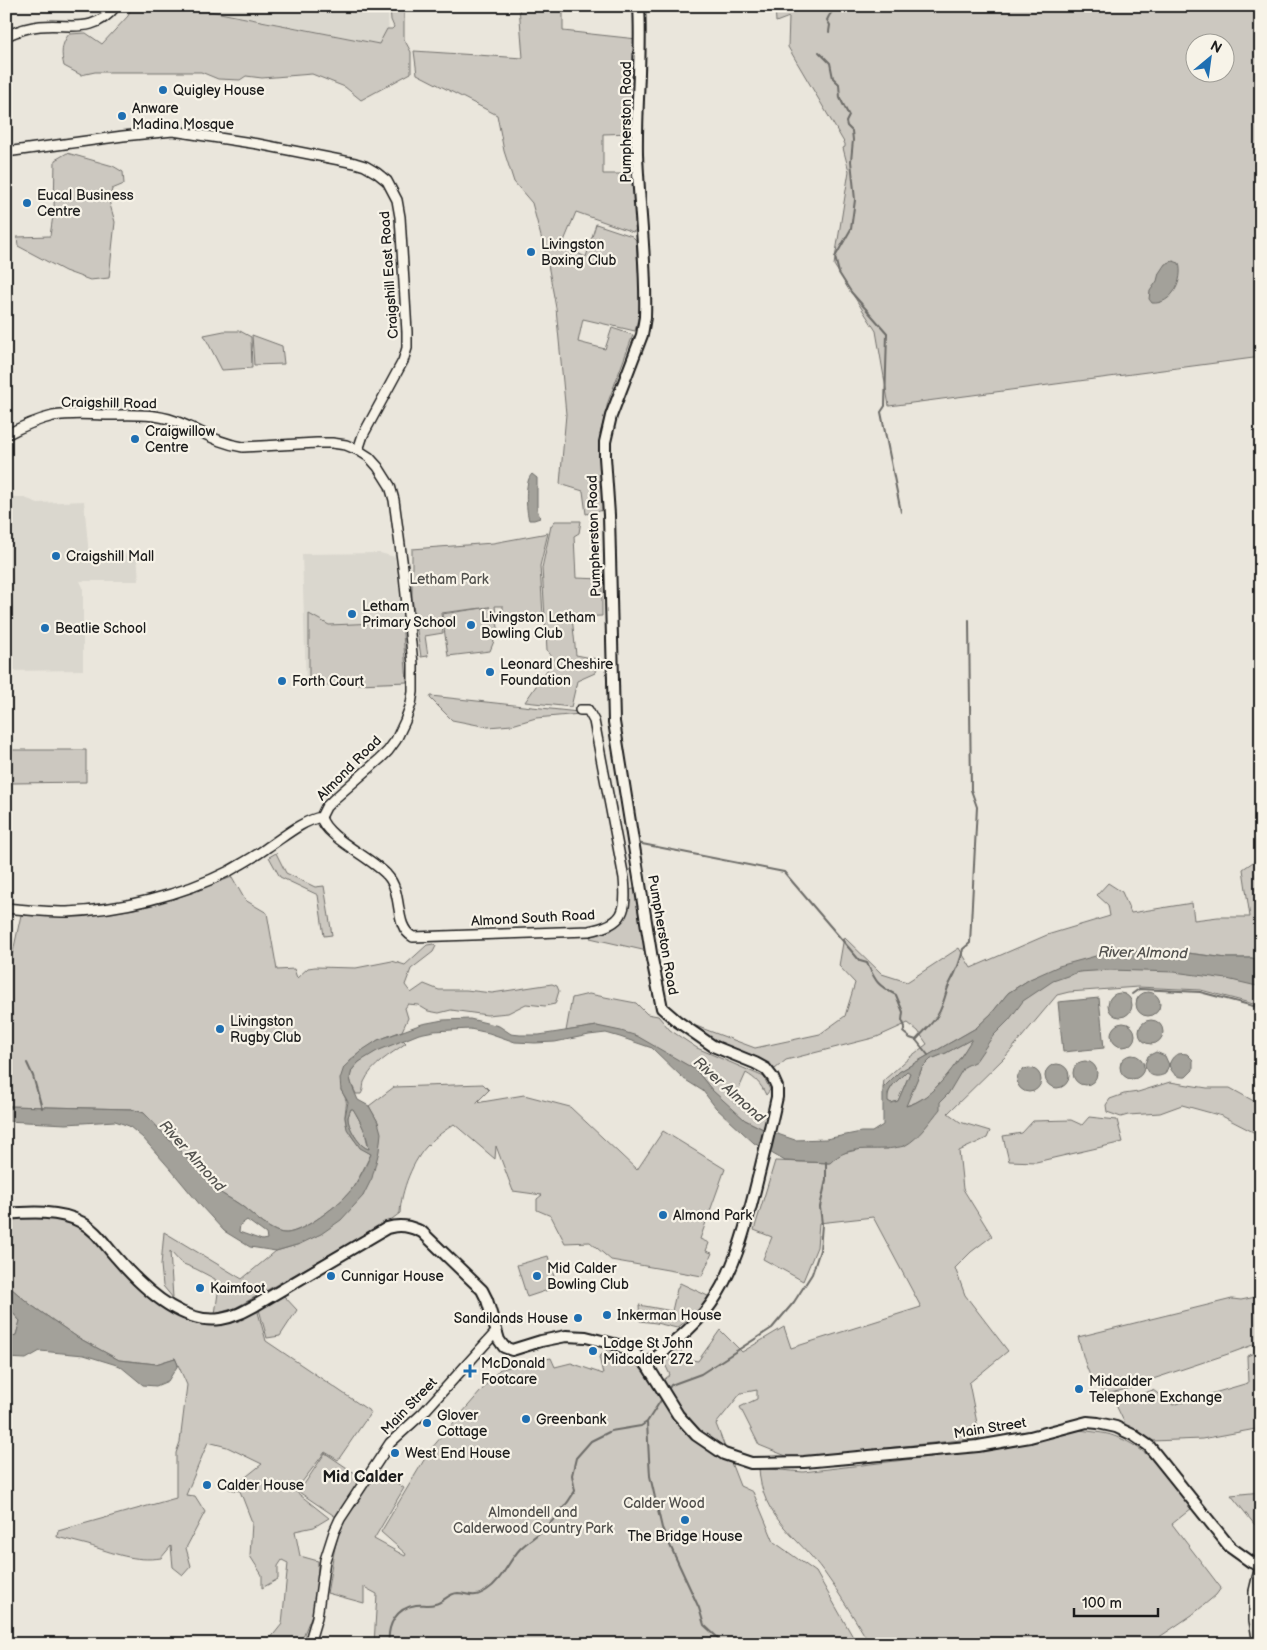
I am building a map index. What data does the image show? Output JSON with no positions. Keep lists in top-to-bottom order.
{
  "streets": {
    "main road": ["Pumpherston Road", "Main Street"],
    "street": [
      "Craigshill East Road",
      "Craigshill Road",
      "Almond Road",
      "Almond South Road"
    ]
  },
  "crossings": [
    ["Pumpherston Road", "Main Street"],
    ["Craigshill East Road", "Craigshill Road"],
    ["Craigshill East Road", "Almond Road"],
    ["Craigshill Road", "Almond Road"],
    ["Almond Road", "Almond South Road"]
  ],
  "districts": ["Mid Calder"],
  "water": ["River Almond"],
  "parks": ["Letham Park", "Calder Wood", "Almondell and Calderwood Country Park"],
  "places": {
    "other": [
      "Quigley House",
      "Anware Madina Mosque",
      "Eucal Business Centre",
      "Livingston Boxing Club",
      "Craigwillow Centre",
      "Craigshill Mall",
      "Letham Primary School",
      "Livingston Letham Bowling Club",
      "Beatlie School",
      "Leonard Cheshire Foundation",
      "Forth Court",
      "Livingston Rugby Club",
      "Almond Park",
      "Cunnigar House",
      "Mid Calder Bowling Club",
      "Kaimfoot",
      "Inkerman House",
      "Sandilands House",
      "Lodge St John Midcalder 272",
      "Midcalder Telephone Exchange",
      "Greenbank",
      "Glover Cottage",
      "West End House",
      "Calder House",
      "The Bridge House"
    ],
    "health": ["McDonald Footcare"]
  },
  "scale_bar": "100 m",
  "north": "top right"
}
